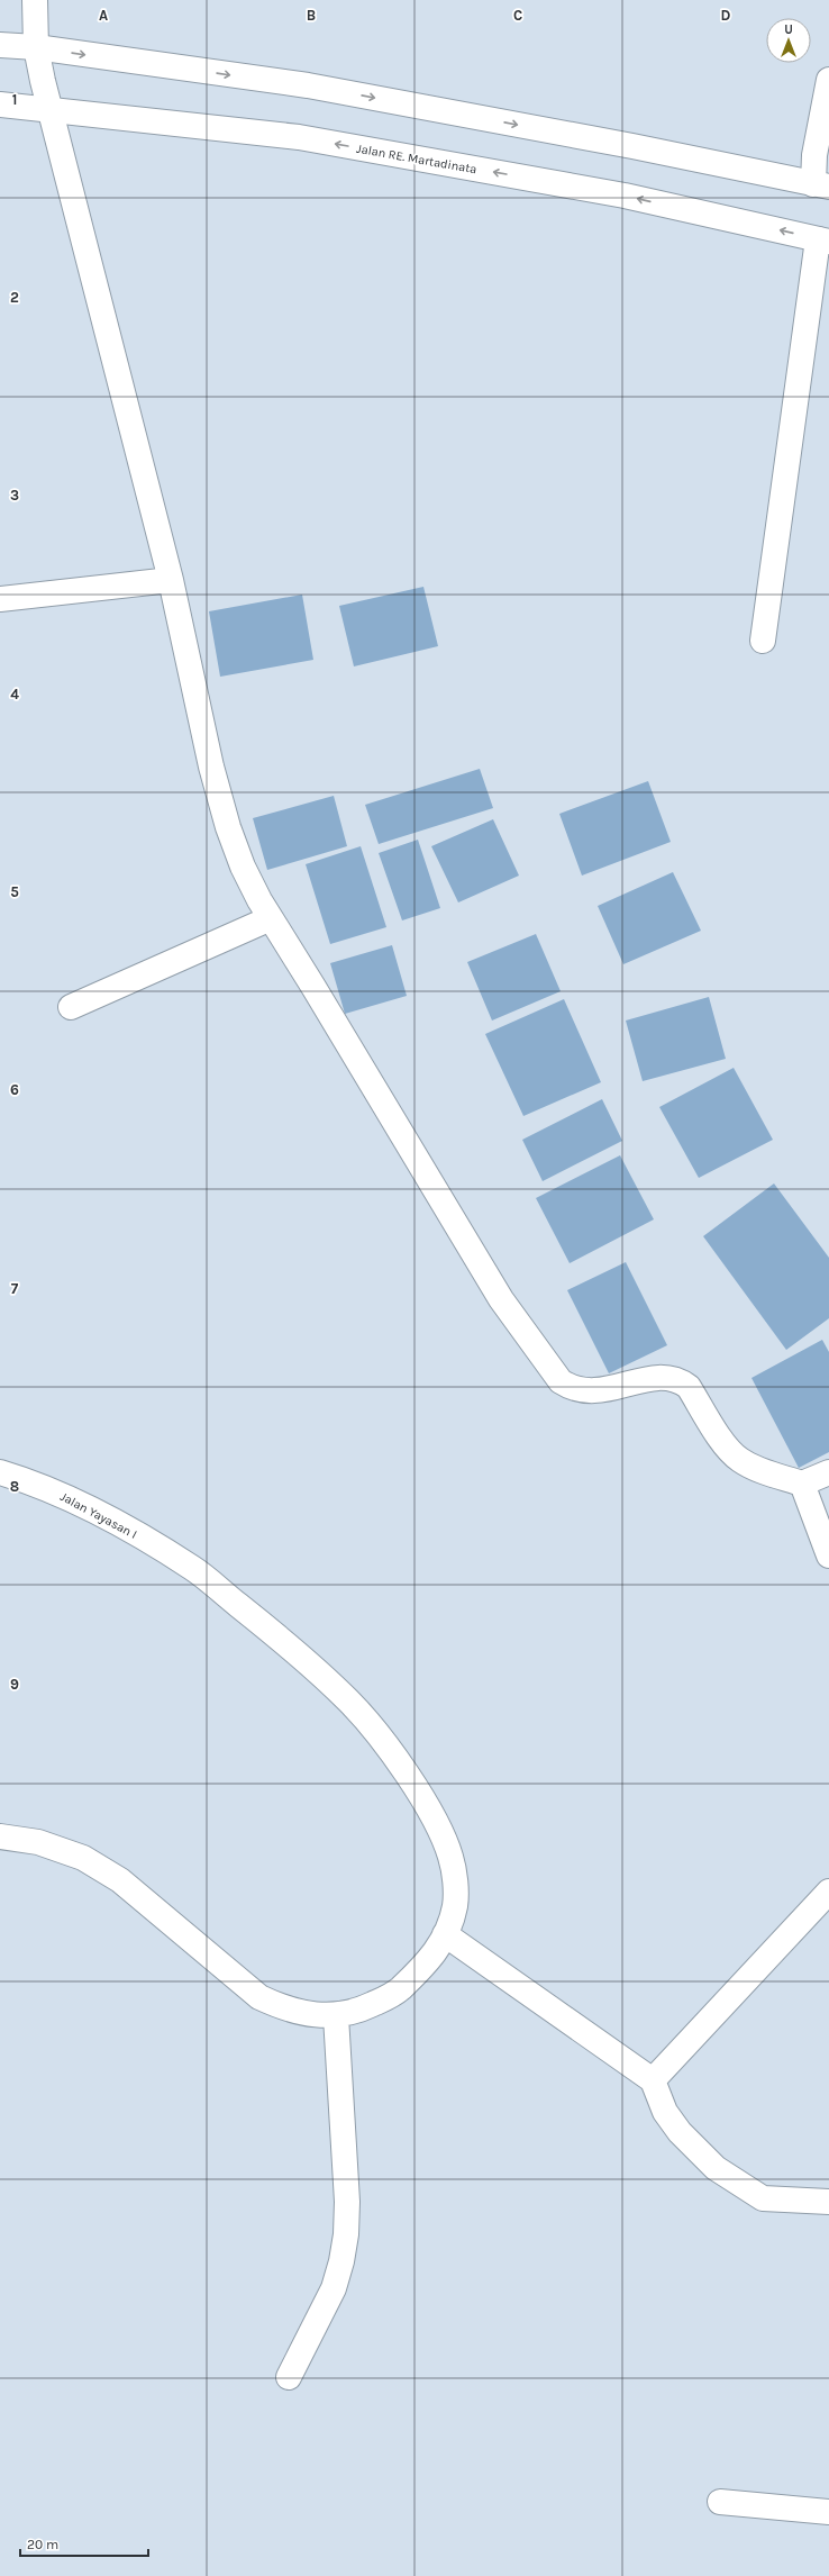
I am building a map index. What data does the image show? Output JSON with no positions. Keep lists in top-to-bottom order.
{
  "streets": {
    "main road": ["Jalan RE. Martadinata", "Jalan Yayasan I"]
  },
  "scale_bar": "20 m",
  "north": "top",
  "grid": {
    "columns": [
      "A",
      "B",
      "C",
      "D"
    ],
    "rows": [
      "1",
      "2",
      "3",
      "4",
      "5",
      "6",
      "7",
      "8",
      "9"
    ]
  }
}
